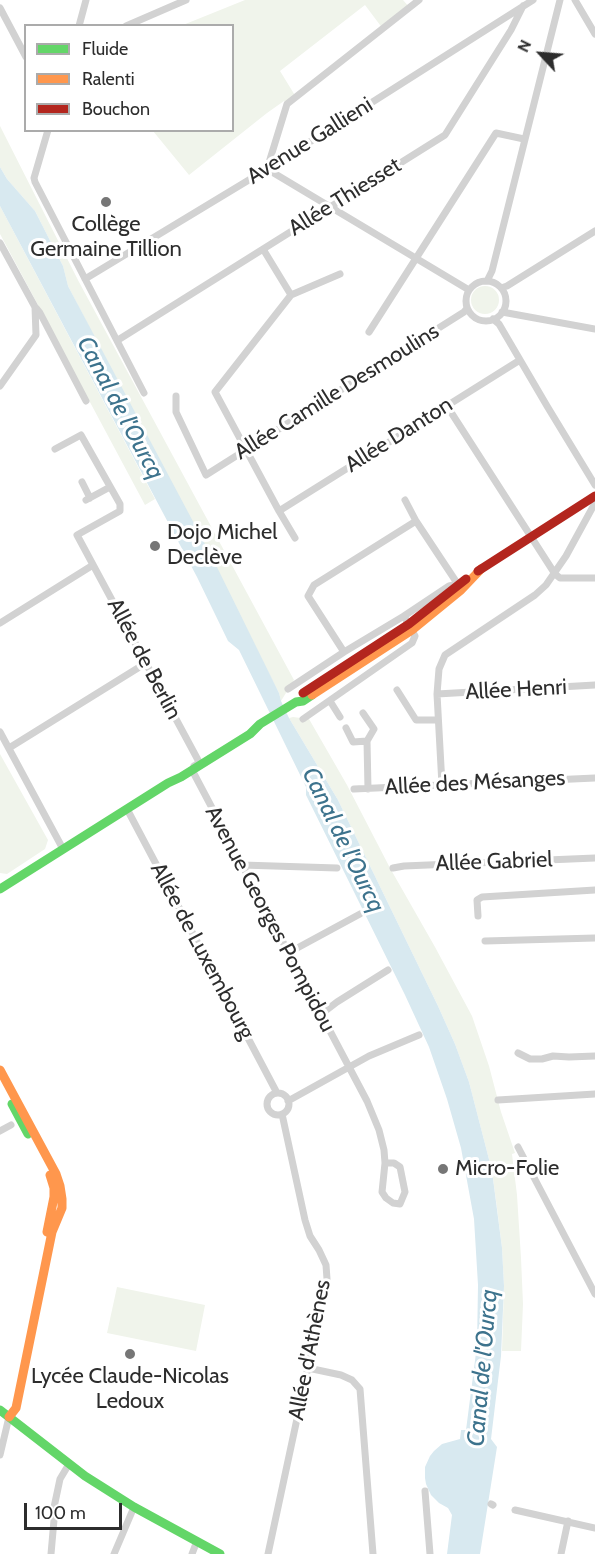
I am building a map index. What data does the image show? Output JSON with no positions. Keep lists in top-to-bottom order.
{
  "streets": {
    "street": [
      "Avenue Gallieni",
      "Allée Thiesset",
      "Allée Camille Desmoulins",
      "Allée Danton",
      "Allée de Berlin",
      "Allée Henri",
      "Allée des Mésanges",
      "Allée Gabriel",
      "Avenue Georges Pompidou",
      "Allée de Luxembourg",
      "Allée d'Athènes"
    ]
  },
  "crossings": [
    ["Avenue Gallieni", "Allée Thiesset"],
    ["Allée de Luxembourg", "Allée d'Athènes"]
  ],
  "water": ["Canal de l'Ourcq"],
  "places": [
    "Collège Germaine Tillion",
    "Dojo Michel Declève",
    "Micro-Folie",
    "Lycée Claude-Nicolas Ledoux"
  ],
  "legend": ["Fluide", "Ralenti", "Bouchon"],
  "scale_bar": "100 m",
  "north": "top left"
}
